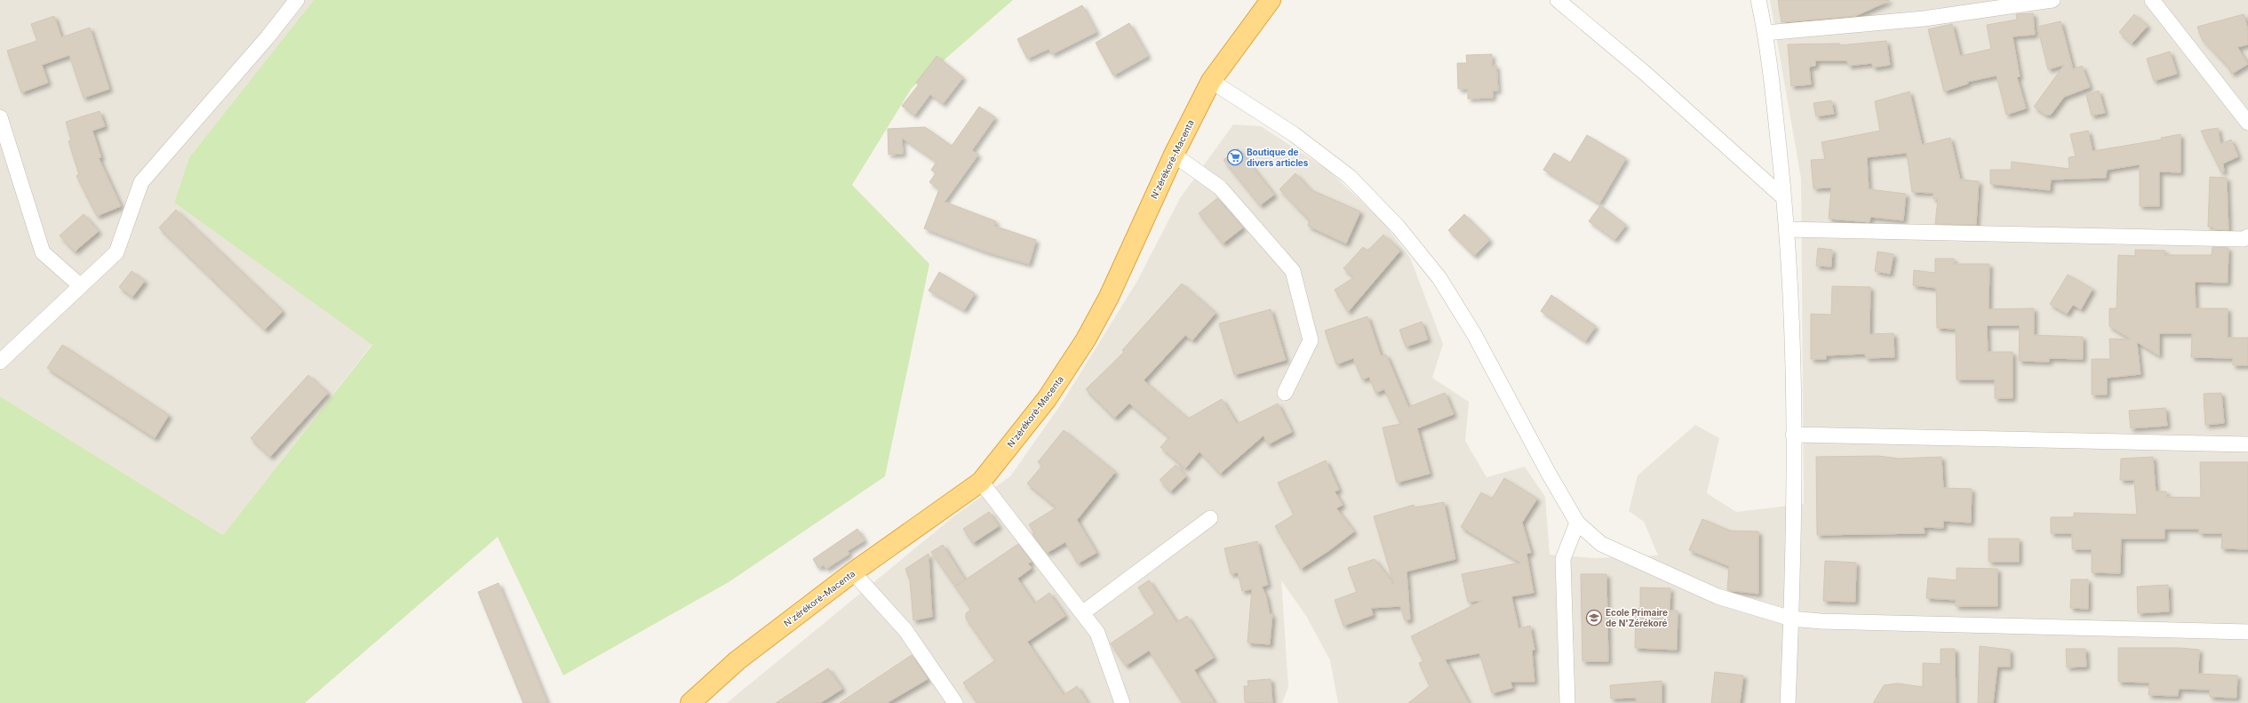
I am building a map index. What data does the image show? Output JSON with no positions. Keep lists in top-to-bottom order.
{
  "streets": {
    "highway": ["N'zérékoré-Macenta"]
  },
  "places": {
    "supermarket": ["Boutique de divers articles"],
    "school or university": ["Ecole Primaire de N'Zérékoré"]
  }
}
